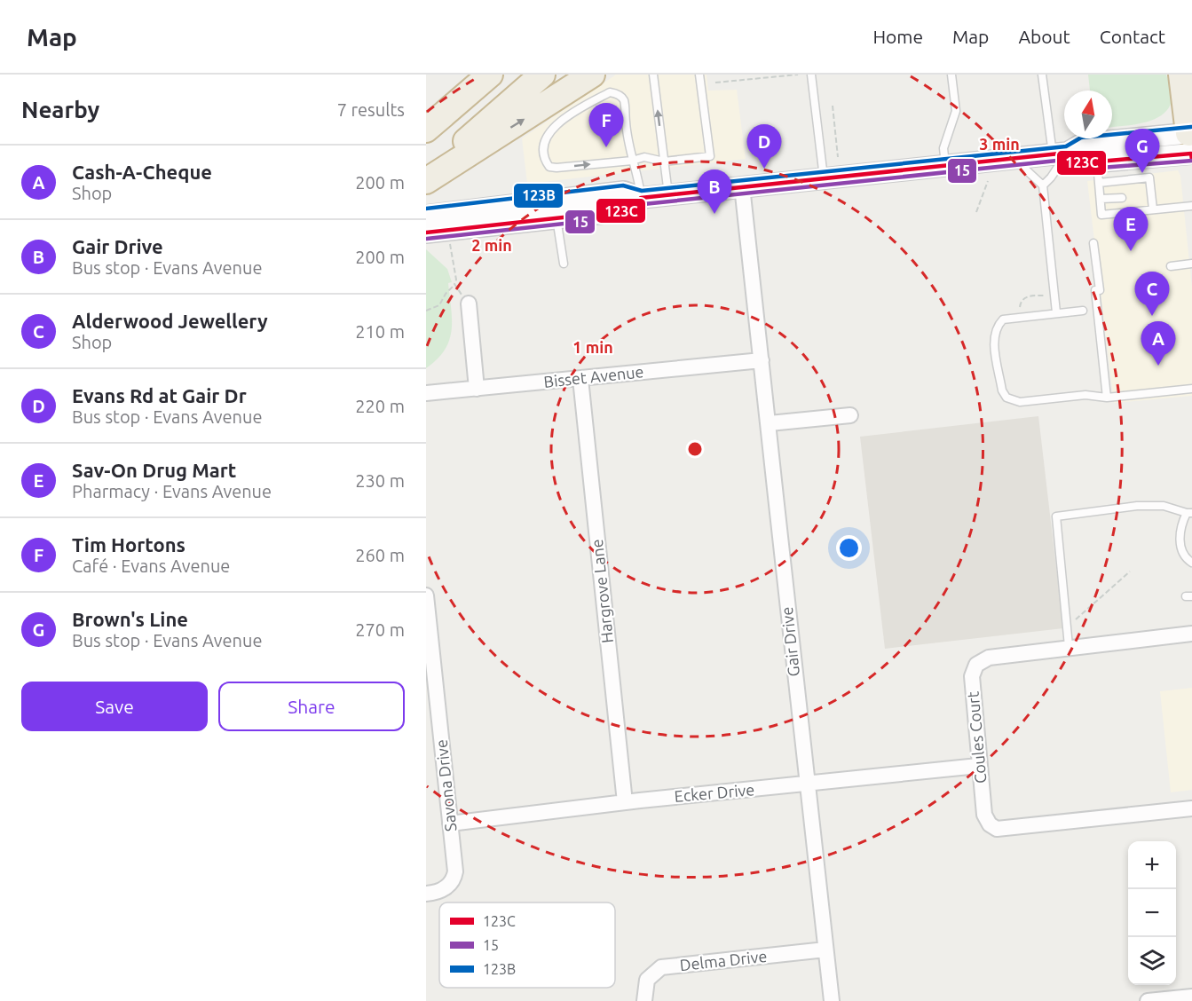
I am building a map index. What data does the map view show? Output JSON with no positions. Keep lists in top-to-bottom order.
{
  "streets": {
    "street": [
      "Bisset Avenue",
      "Hargrove Lane",
      "Gair Drive",
      "Coules Court",
      "Savona Drive",
      "Ecker Drive",
      "Delma Drive"
    ]
  },
  "crossings": [
    ["Bisset Avenue", "Hargrove Lane"],
    ["Bisset Avenue", "Gair Drive"],
    ["Hargrove Lane", "Ecker Drive"],
    ["Gair Drive", "Ecker Drive"],
    ["Gair Drive", "Delma Drive"],
    ["Coules Court", "Ecker Drive"],
    ["Savona Drive", "Ecker Drive"]
  ],
  "lines": ["transit line 123B", "transit line 123C", "transit line 15"],
  "legend": ["123C", "15", "123B"],
  "north": "top",
  "page": {
    "header": "Map",
    "nav": [
      "Home",
      "Map",
      "About",
      "Contact"
    ],
    "heading": ["Nearby", "7 results"],
    "pins": [
      "F",
      "D",
      "G",
      "B",
      "E",
      "C",
      "A"
    ],
    "list": [
      {
        "mark": "A",
        "name": "Cash-A-Cheque",
        "note": "Shop",
        "value": "200 m"
      },
      {
        "mark": "B",
        "name": "Gair Drive",
        "note": "Bus stop · Evans Avenue",
        "value": "200 m"
      },
      {
        "mark": "C",
        "name": "Alderwood Jewellery",
        "note": "Shop",
        "value": "210 m"
      },
      {
        "mark": "D",
        "name": "Evans Rd at Gair Dr",
        "note": "Bus stop · Evans Avenue",
        "value": "220 m"
      },
      {
        "mark": "E",
        "name": "Sav-On Drug Mart",
        "note": "Pharmacy · Evans Avenue",
        "value": "230 m"
      },
      {
        "mark": "F",
        "name": "Tim Hortons",
        "note": "Café · Evans Avenue",
        "value": "260 m"
      },
      {
        "mark": "G",
        "name": "Brown's Line",
        "note": "Bus stop · Evans Avenue",
        "value": "270 m"
      }
    ],
    "buttons": ["Save", "Share"],
    "map_buttons": ["+", "−"]
  },
  "rings": ["3 min", "2 min", "1 min"]
}
